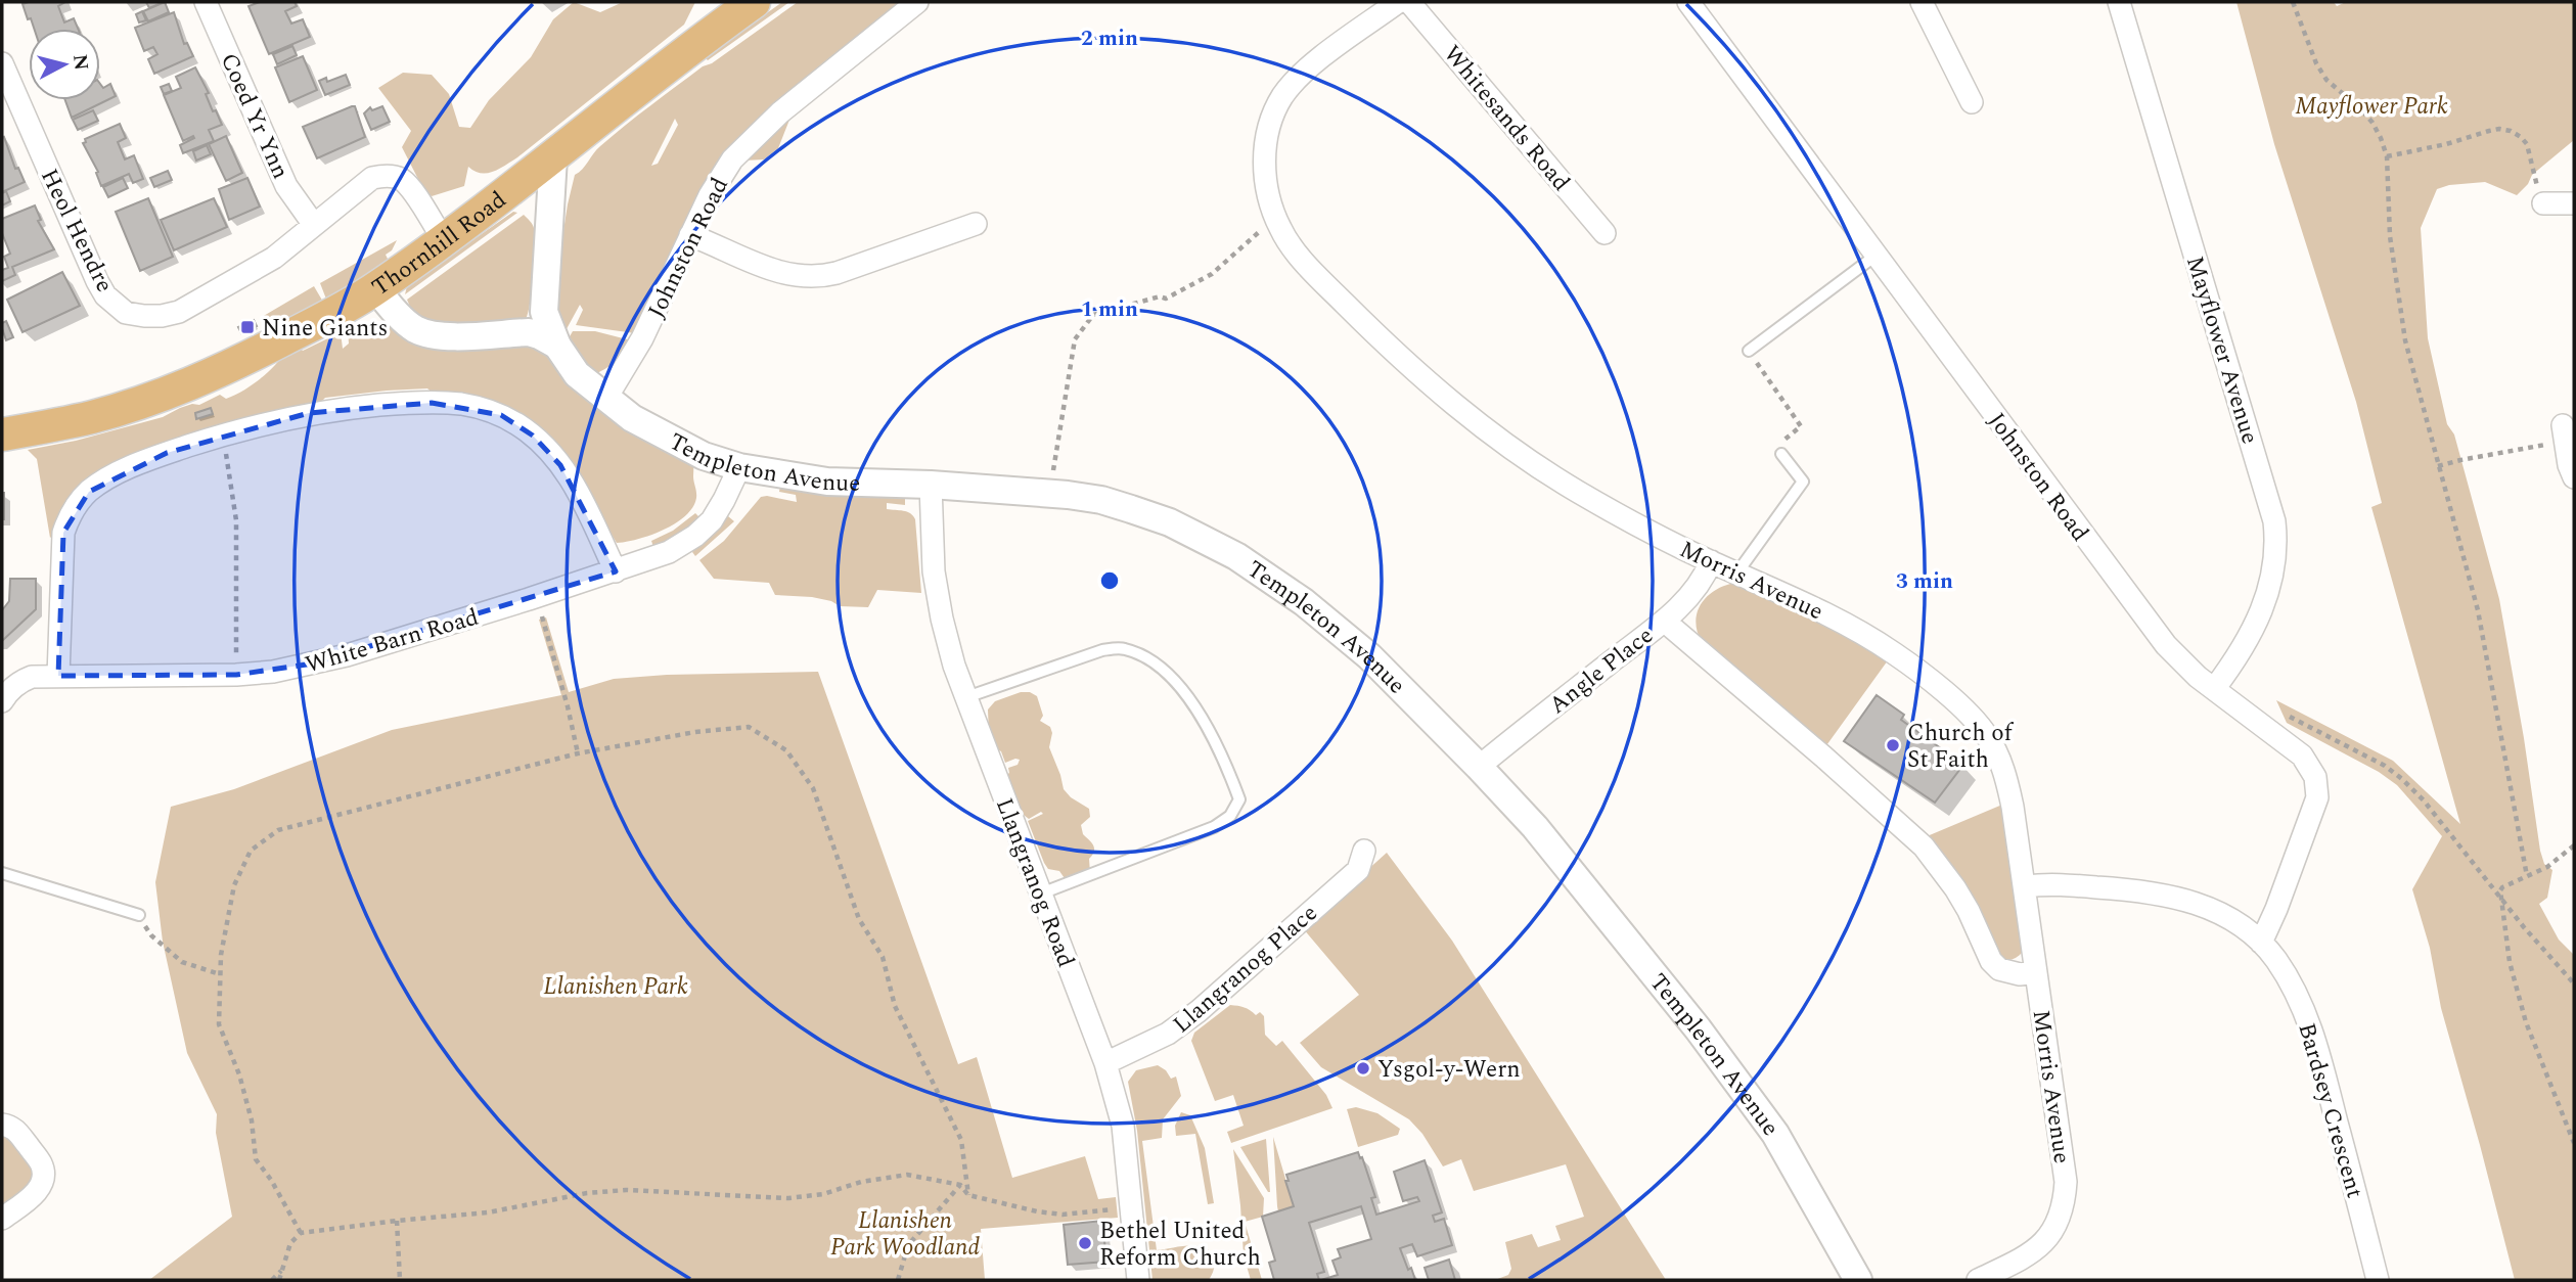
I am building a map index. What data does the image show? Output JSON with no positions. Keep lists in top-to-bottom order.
{
  "streets": {
    "main road": ["Thornhill Road"],
    "street": [
      "Coed Yr Ynn",
      "Whitesands Road",
      "Heol Hendre",
      "Johnston Road",
      "Mayflower Avenue",
      "Templeton Avenue",
      "Morris Avenue",
      "White Barn Road",
      "Angle Place",
      "Llangranog Road",
      "Llangranog Place",
      "Bardsey Crescent"
    ]
  },
  "crossings": [
    ["Coed Yr Ynn", "Heol Hendre"],
    ["Thornhill Road", "Templeton Avenue"],
    ["Johnston Road", "Mayflower Avenue"],
    ["Johnston Road", "Templeton Avenue"],
    ["Johnston Road", "Bardsey Crescent"],
    ["Templeton Avenue", "White Barn Road"],
    ["Templeton Avenue", "Angle Place"],
    ["Templeton Avenue", "Llangranog Road"],
    ["Morris Avenue", "Angle Place"],
    ["Morris Avenue", "Bardsey Crescent"],
    ["Llangranog Road", "Llangranog Place"]
  ],
  "parks": ["Mayflower Park", "Llanishen Park", "Llanishen Park Woodland"],
  "places": {
    "transit": ["Nine Giants"],
    "other": ["Church of St Faith", "Ysgol-y-Wern", "Bethel United Reform Church"]
  },
  "north": "right",
  "rings": ["2 min", "1 min", "3 min"]
}
